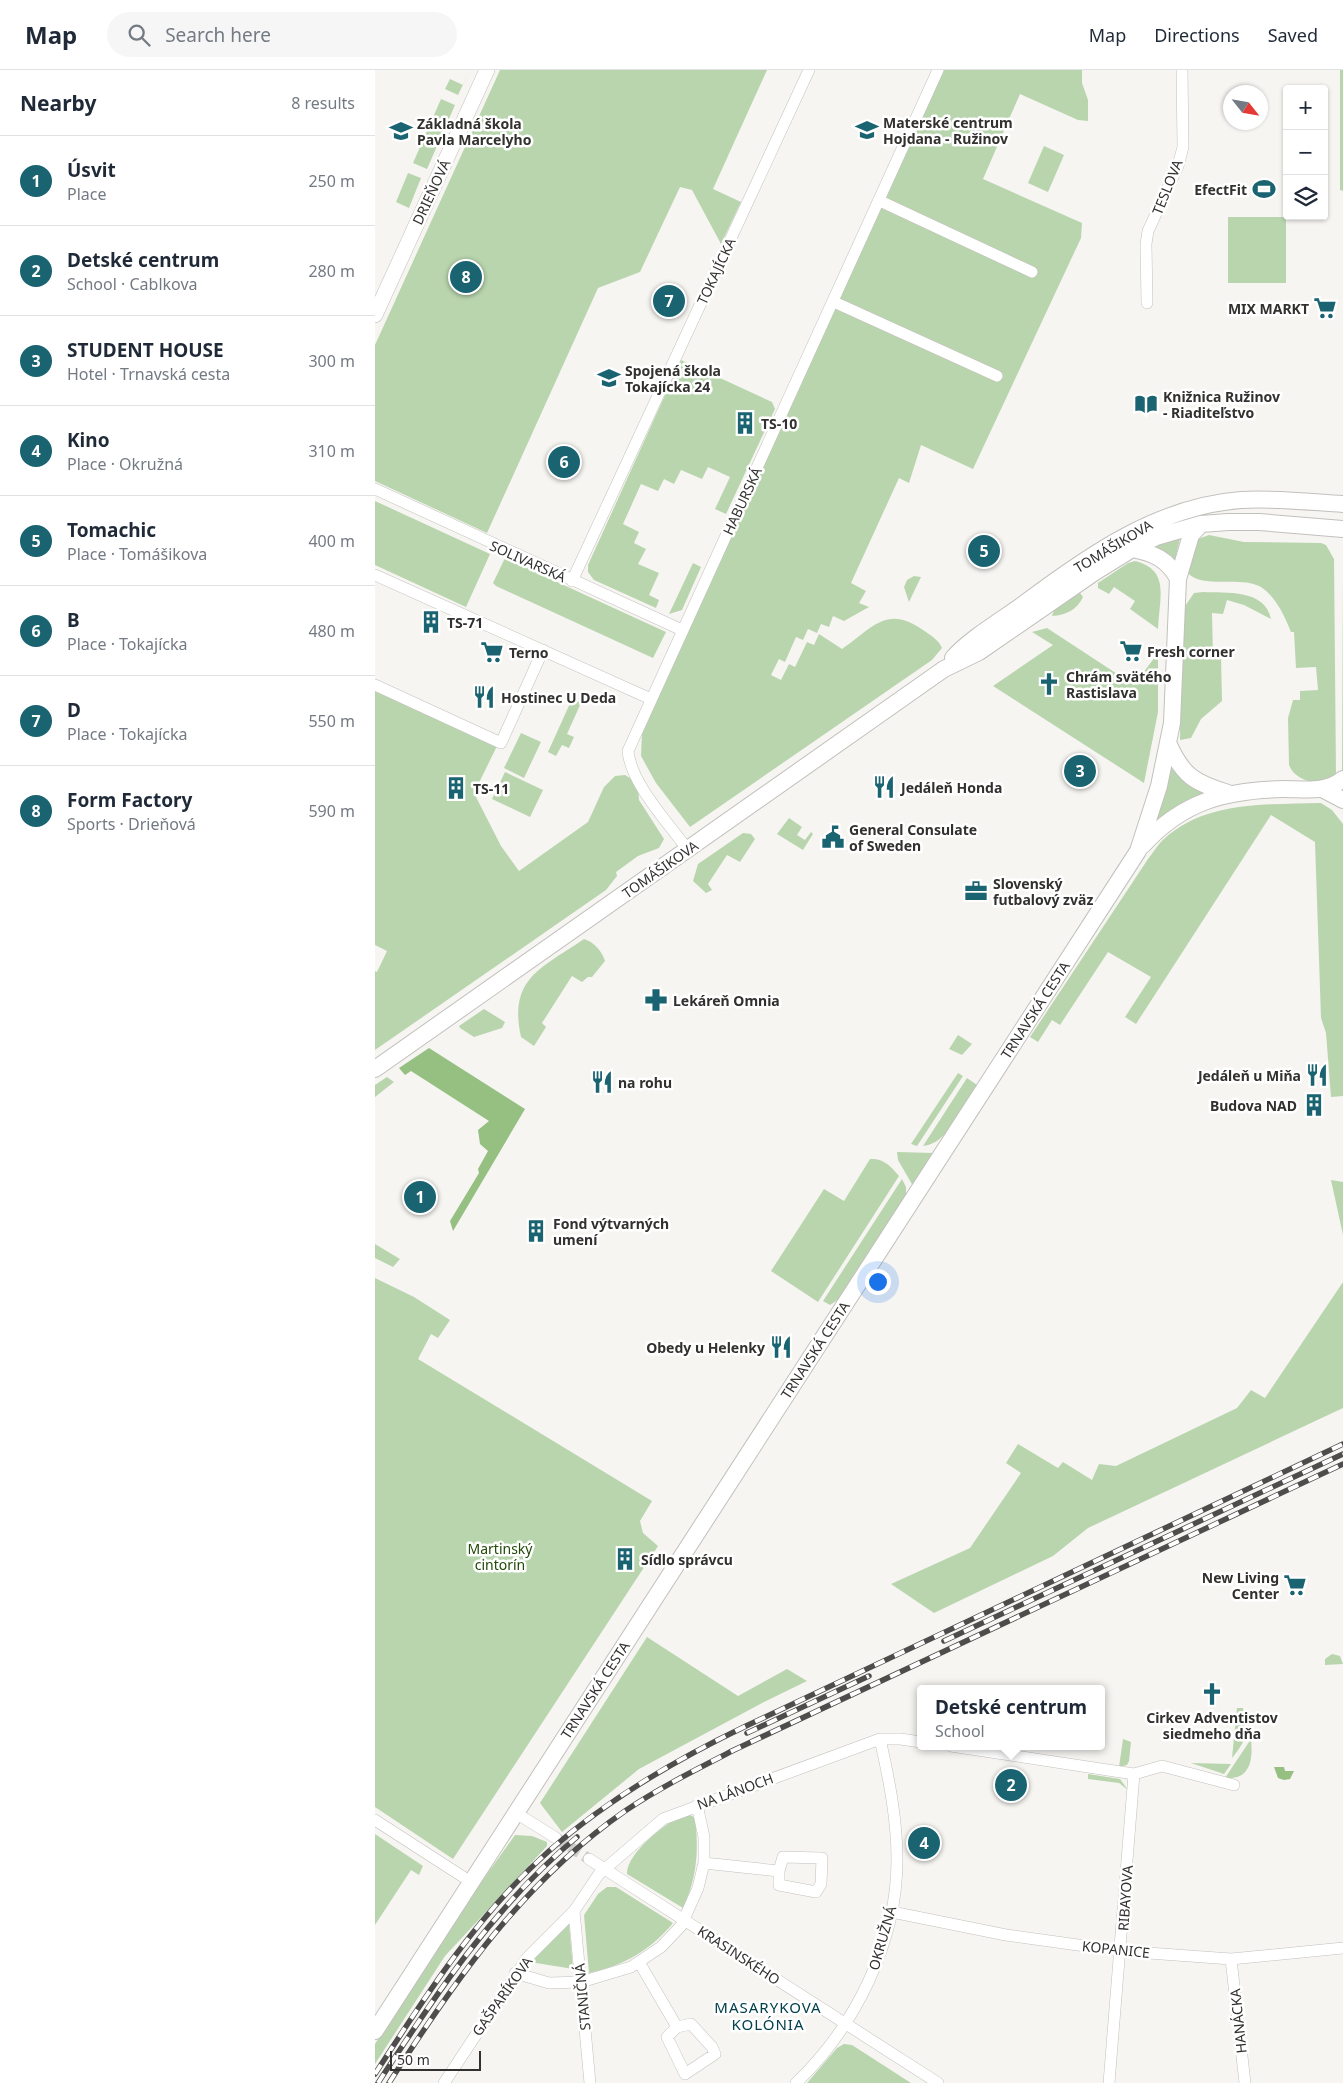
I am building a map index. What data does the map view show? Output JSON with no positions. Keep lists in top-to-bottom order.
{
  "streets": {
    "main road": ["TOMÁŠIKOVA", "TRNAVSKÁ CESTA"],
    "street": [
      "TESLOVA",
      "DRIEŇOVÁ",
      "TOKAJÍCKA",
      "HABURSKÁ",
      "SOLIVARSKÁ",
      "NA LÁNOCH",
      "RIBAYOVA",
      "OKRUŽNÁ",
      "KOPANICE",
      "KRASINSKÉHO",
      "GAŠPARÍKOVA",
      "STANIČNÁ",
      "HANÁCKA"
    ]
  },
  "crossings": [
    ["TOKAJÍCKA", "SOLIVARSKÁ"],
    ["HABURSKÁ", "TOMÁŠIKOVA"],
    ["HABURSKÁ", "SOLIVARSKÁ"],
    ["TOMÁŠIKOVA", "TRNAVSKÁ CESTA"],
    ["NA LÁNOCH", "OKRUŽNÁ"],
    ["NA LÁNOCH", "KRASINSKÉHO"],
    ["NA LÁNOCH", "GAŠPARÍKOVA"],
    ["RIBAYOVA", "KOPANICE"],
    ["OKRUŽNÁ", "KOPANICE"],
    ["OKRUŽNÁ", "KRASINSKÉHO"],
    ["KOPANICE", "HANÁCKA"],
    ["KRASINSKÉHO", "GAŠPARÍKOVA"],
    ["GAŠPARÍKOVA", "STANIČNÁ"]
  ],
  "districts": ["MASARYKOVA KOLÓNIA"],
  "parks": ["Martinský cintorín"],
  "places": {
    "school or university": ["Materské centrum Hojdana - Ružinov", "Základná škola Pavla Marcelyho", "Spojená škola Tokajícka 24"],
    "sports": ["EfectFit"],
    "supermarket": [
      "MIX MARKT",
      "Fresh corner",
      "Terno",
      "New Living Center"
    ],
    "library": ["Knižnica Ružinov - Riaditeľstvo"],
    "building": [
      "TS-10",
      "TS-71",
      "TS-11",
      "Budova NAD",
      "Fond výtvarných umení",
      "Sídlo správcu"
    ],
    "church": ["Chrám svätého Rastislava", "Cirkev Adventistov siedmeho dňa"],
    "restaurant": [
      "Hostinec U Deda",
      "Jedáleň Honda",
      "Jedáleň u Miňa",
      "na rohu",
      "Obedy u Helenky"
    ],
    "public building": ["General Consulate of Sweden"],
    "office": ["Slovenský futbalový zväz"],
    "pharmacy": ["Lekáreň Omnia"]
  },
  "scale_bar": "50 m",
  "north": "bottom right",
  "page": {
    "header": "Map",
    "search": "Search here",
    "nav": ["Map", "Directions", "Saved"],
    "heading": ["Nearby", "8 results"],
    "map_buttons": ["+", "−"],
    "list": [
      {
        "mark": "1",
        "name": "Úsvit",
        "note": "Place",
        "value": "250 m"
      },
      {
        "mark": "2",
        "name": "Detské centrum",
        "note": "School · Cablkova",
        "value": "280 m"
      },
      {
        "mark": "3",
        "name": "STUDENT HOUSE",
        "note": "Hotel · Trnavská cesta",
        "value": "300 m"
      },
      {
        "mark": "4",
        "name": "Kino",
        "note": "Place · Okružná",
        "value": "310 m"
      },
      {
        "mark": "5",
        "name": "Tomachic",
        "note": "Place · Tomášikova",
        "value": "400 m"
      },
      {
        "mark": "6",
        "name": "B",
        "note": "Place · Tokajícka",
        "value": "480 m"
      },
      {
        "mark": "7",
        "name": "D",
        "note": "Place · Tokajícka",
        "value": "550 m"
      },
      {
        "mark": "8",
        "name": "Form Factory",
        "note": "Sports · Drieňová",
        "value": "590 m"
      }
    ],
    "pins": [
      "8",
      "7",
      "6",
      "5",
      "3",
      "1",
      "2",
      "4"
    ],
    "popup": ["Detské centrum", "School"],
    "scale": "50 m"
  }
}
